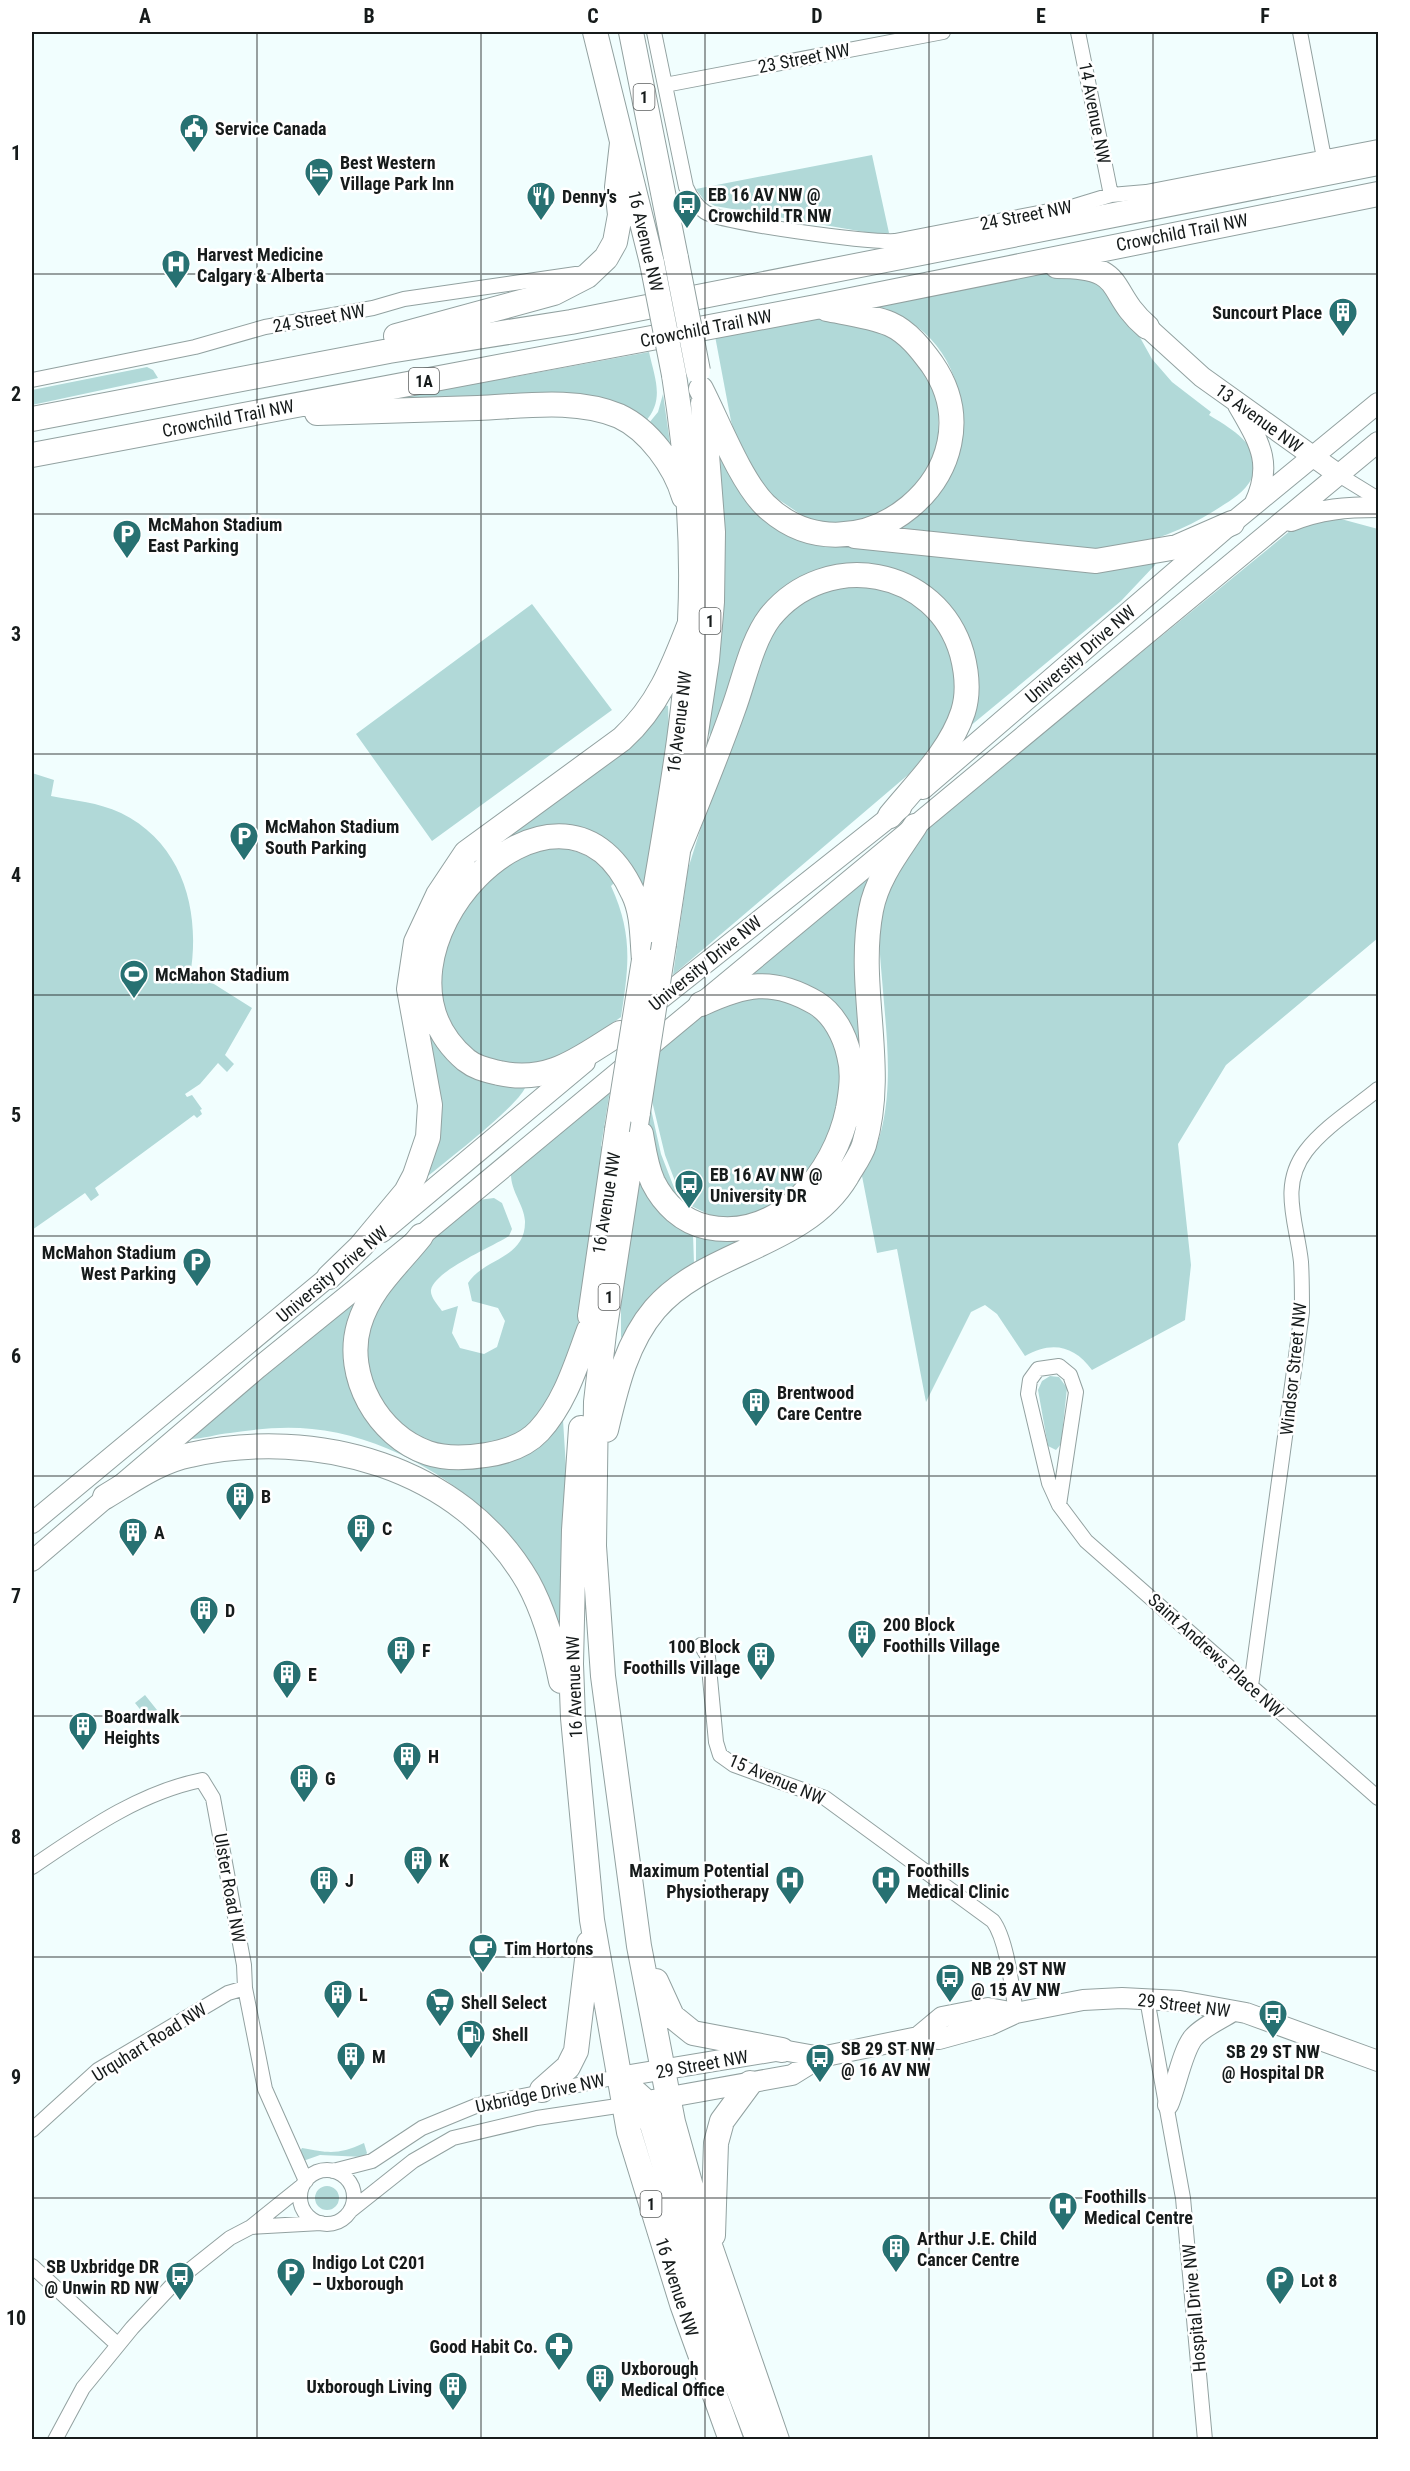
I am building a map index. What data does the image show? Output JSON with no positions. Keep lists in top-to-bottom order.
{
  "streets": {
    "highway": [
      "1",
      "Crowchild Trail NW",
      "16 Avenue NW",
      "1A"
    ],
    "street": [
      "23 Street NW",
      "14 Avenue NW",
      "24 Street NW",
      "13 Avenue NW",
      "University Drive NW",
      "Windsor Street NW",
      "Saint Andrews Place NW",
      "15 Avenue NW",
      "Ulster Road NW",
      "29 Street NW",
      "Urquhart Road NW",
      "Uxbridge Drive NW",
      "Hospital Drive NW"
    ]
  },
  "crossings": [
    ["23 Street NW", "24 Street NW"],
    ["14 Avenue NW", "24 Street NW"],
    ["16 Avenue NW", "29 Street NW"],
    ["16 Avenue NW", "Uxbridge Drive NW"],
    ["13 Avenue NW", "University Drive NW"],
    ["Windsor Street NW", "Saint Andrews Place NW"],
    ["15 Avenue NW", "29 Street NW"],
    ["Ulster Road NW", "Urquhart Road NW"],
    ["Ulster Road NW", "Uxbridge Drive NW"],
    ["29 Street NW", "Uxbridge Drive NW"],
    ["29 Street NW", "Hospital Drive NW"]
  ],
  "places": {
    "public building": ["Service Canada"],
    "hotel": ["Best Western Village Park Inn"],
    "restaurant": ["Denny's"],
    "bus stop": [
      "EB 16 AV NW @ Crowchild TR NW",
      "EB 16 AV NW @ University DR",
      "NB 29 ST NW @ 15 AV NW",
      "SB 29 ST NW @ Hospital DR",
      "SB 29 ST NW @ 16 AV NW",
      "SB Uxbridge DR @ Unwin RD NW"
    ],
    "hospital": [
      "Harvest Medicine Calgary & Alberta",
      "Maximum Potential Physiotherapy",
      "Foothills Medical Clinic",
      "Foothills Medical Centre"
    ],
    "building": [
      "Suncourt Place",
      "Brentwood Care Centre",
      "B",
      "C",
      "A",
      "D",
      "200 Block Foothills Village",
      "F",
      "100 Block Foothills Village",
      "E",
      "Boardwalk Heights",
      "H",
      "G",
      "K",
      "J",
      "L",
      "M",
      "Arthur J.E. Child Cancer Centre",
      "Uxborough Medical Office",
      "Uxborough Living"
    ],
    "parking": [
      "McMahon Stadium East Parking",
      "McMahon Stadium South Parking",
      "McMahon Stadium West Parking",
      "Indigo Lot C201 – Uxborough",
      "Lot 8"
    ],
    "sports": ["McMahon Stadium"],
    "cafe": ["Tim Hortons"],
    "supermarket": ["Shell Select"],
    "fuel station": ["Shell"],
    "pharmacy": ["Good Habit Co."]
  },
  "grid": {
    "columns": [
      "A",
      "B",
      "C",
      "D",
      "E",
      "F"
    ],
    "rows": [
      "1",
      "2",
      "3",
      "4",
      "5",
      "6",
      "7",
      "8",
      "9",
      "10"
    ]
  }
}
